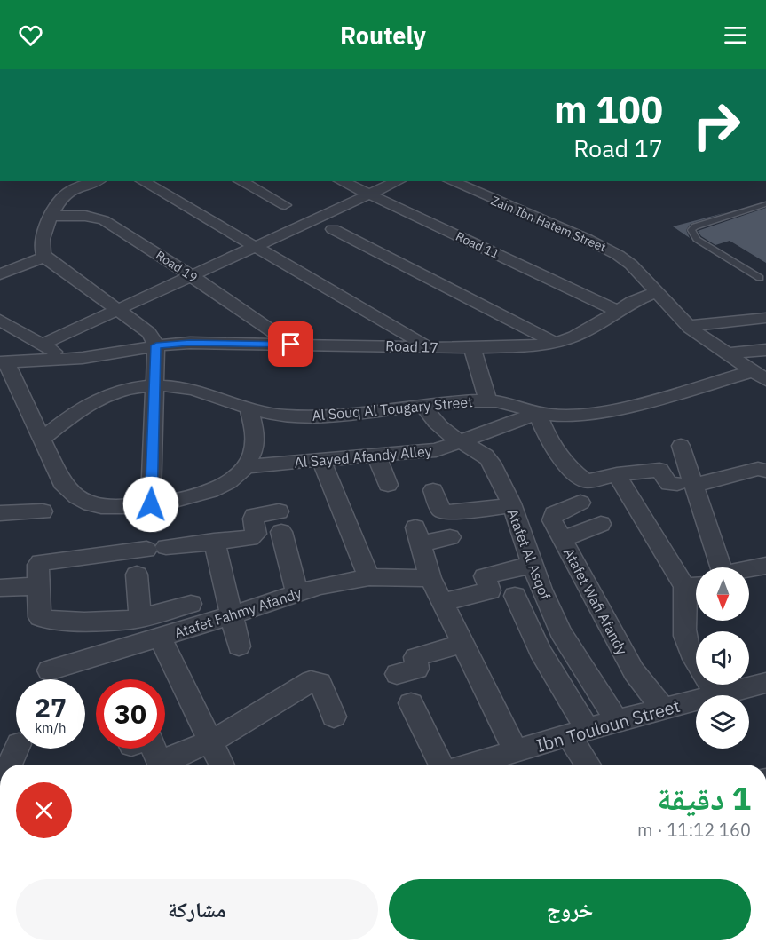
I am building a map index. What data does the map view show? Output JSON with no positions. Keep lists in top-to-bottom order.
{
  "streets": {
    "street": [
      "Zain Ibn Hatem Street",
      "Road 11",
      "Road 19",
      "Road 17",
      "Al Souq Al Tougary Street",
      "Al Sayed Afandy Alley",
      "Atafet Al Asqof",
      "Atafet Wafi Afandy",
      "Atafet Fahmy Afandy",
      "Ibn Touloun Street"
    ]
  },
  "crossings": [
    ["Zain Ibn Hatem Street", "Road 17"],
    ["Zain Ibn Hatem Street", "Al Souq Al Tougary Street"],
    ["Road 11", "Road 17"],
    ["Road 19", "Road 17"],
    ["Al Souq Al Tougary Street", "Al Sayed Afandy Alley"],
    ["Al Souq Al Tougary Street", "Atafet Al Asqof"],
    ["Al Sayed Afandy Alley", "Atafet Al Asqof"],
    ["Atafet Al Asqof", "Ibn Touloun Street"],
    ["Atafet Wafi Afandy", "Ibn Touloun Street"]
  ],
  "north": "bottom",
  "page": {
    "header": "Routely",
    "turn": ["100 m", "Road 17"],
    "speed": "27 km/h",
    "limit": "30",
    "heading": ["1 دقيقة", "160 m · 11:12"],
    "buttons": ["خروج", "مشاركة"]
  }
}
